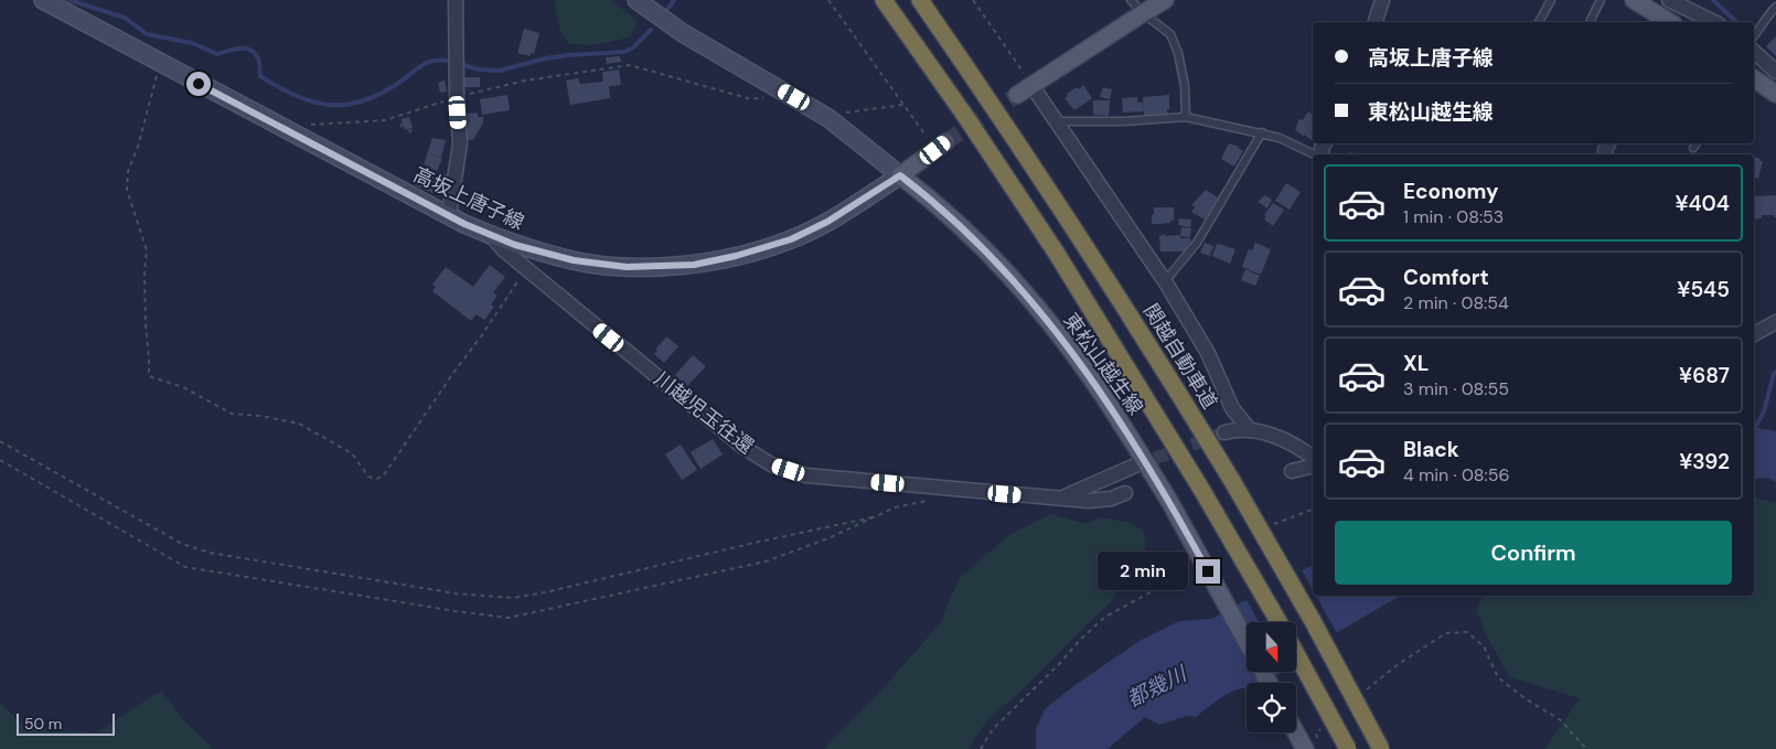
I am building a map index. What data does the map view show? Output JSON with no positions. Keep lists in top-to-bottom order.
{
  "streets": {
    "highway": ["関越自動車道"],
    "main road": ["高坂上唐子線", "東松山越生線"],
    "street": ["川越児玉往還"]
  },
  "crossings": [
    ["高坂上唐子線", "東松山越生線"],
    ["高坂上唐子線", "川越児玉往還"]
  ],
  "water": ["都幾川"],
  "scale_bar": "50 m",
  "north": "bottom",
  "page": {
    "banner": ["高坂上唐子線", "東松山越生線"],
    "list": [
      {
        "name": "Economy",
        "note": "1 min · 08:53",
        "value": "¥404"
      },
      {
        "name": "Comfort",
        "note": "2 min · 08:54",
        "value": "¥545"
      },
      {
        "name": "XL",
        "note": "3 min · 08:55",
        "value": "¥687"
      },
      {
        "name": "Black",
        "note": "4 min · 08:56",
        "value": "¥392"
      }
    ],
    "buttons": "Confirm",
    "bubble": "2 min",
    "scale": "50 m"
  }
}
